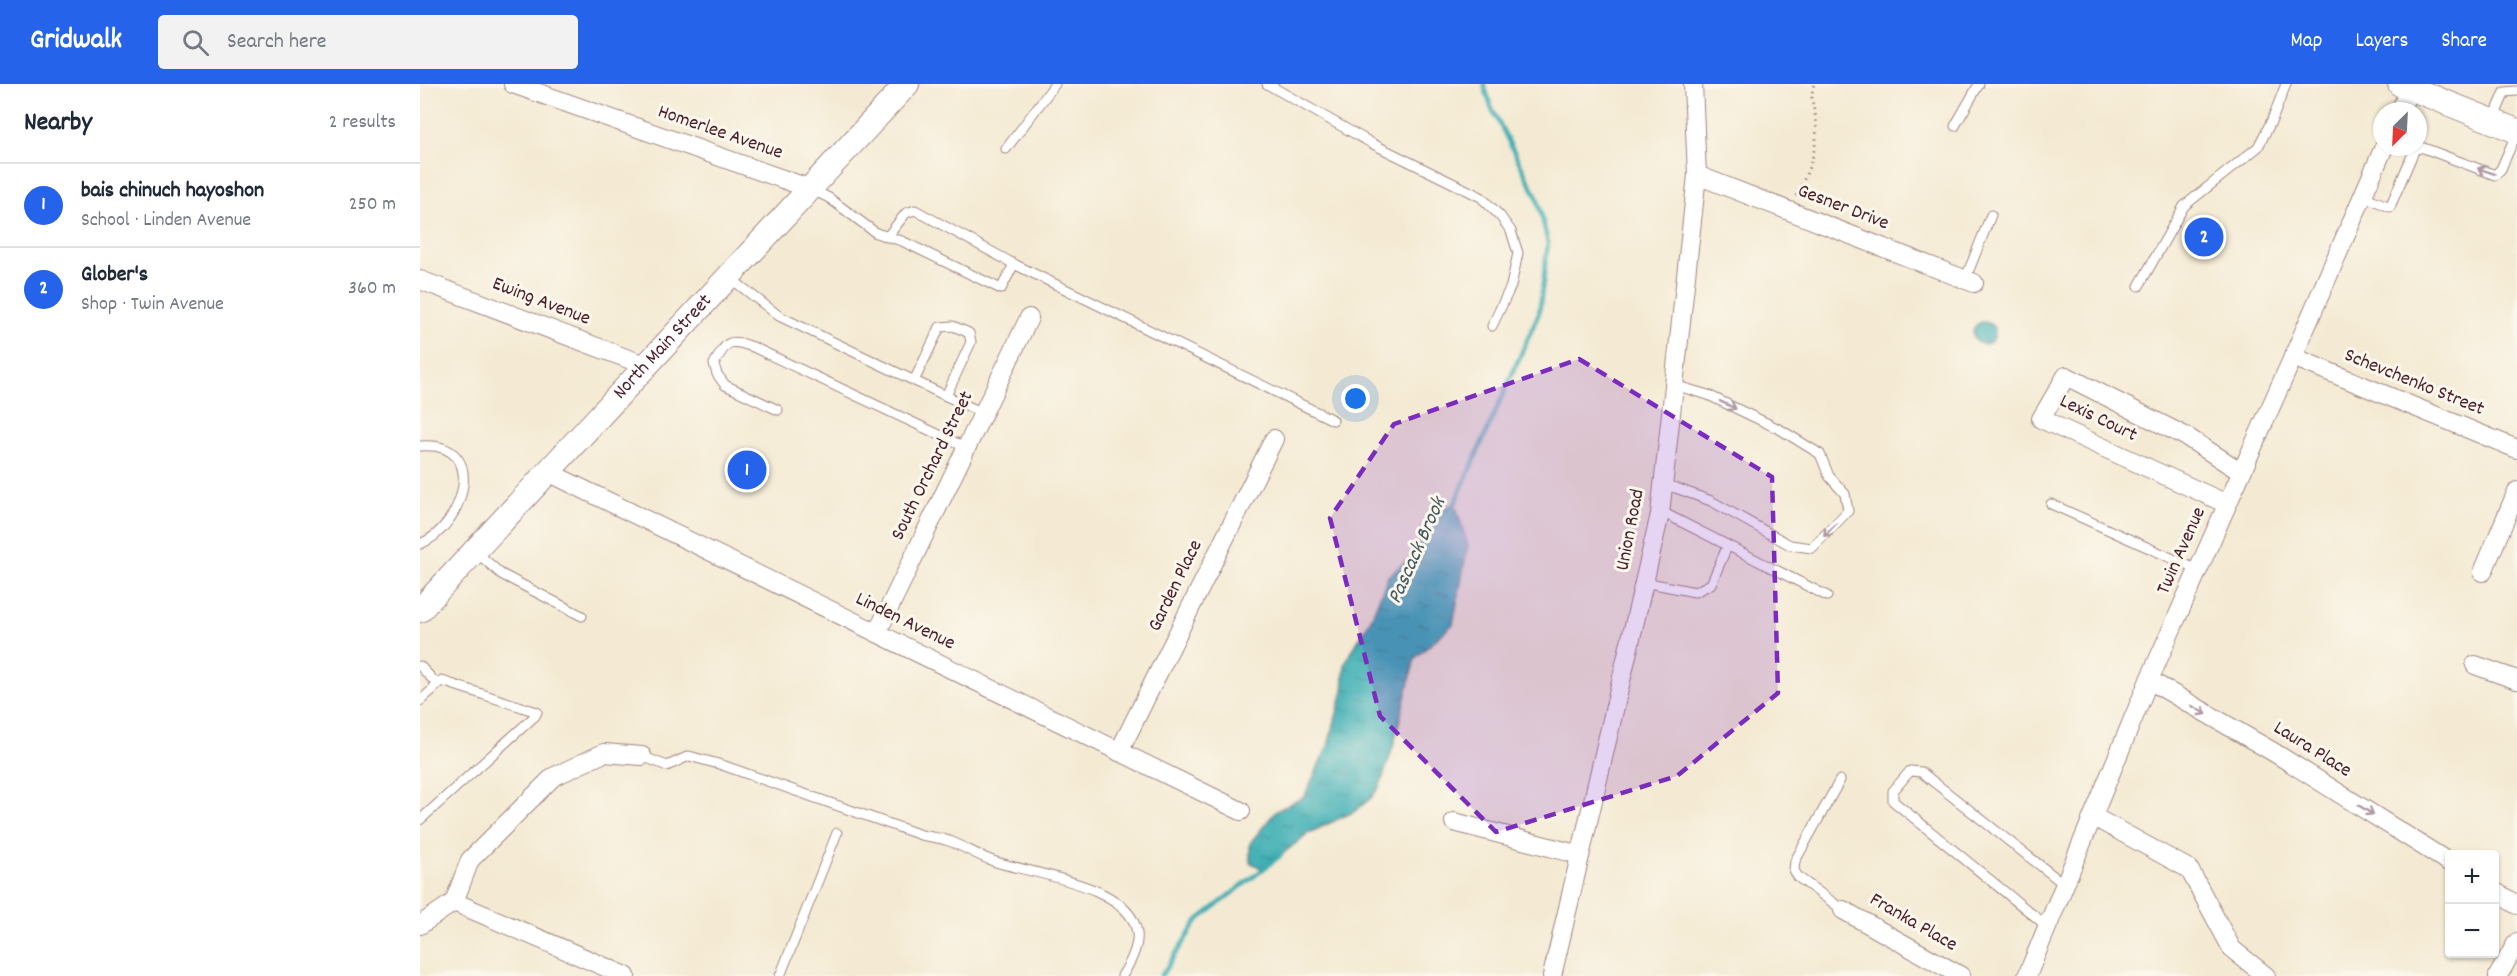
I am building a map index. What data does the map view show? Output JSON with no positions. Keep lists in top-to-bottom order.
{
  "streets": {
    "main road": ["North Main Street"],
    "street": [
      "Homerlee Avenue",
      "Gesner Drive",
      "Ewing Avenue",
      "Schevchenko Street",
      "Lexis Court",
      "South Orchard Street",
      "Union Road",
      "Twin Avenue",
      "Garden Place",
      "Linden Avenue",
      "Laura Place",
      "Franka Place"
    ]
  },
  "crossings": [
    ["Homerlee Avenue", "North Main Street"],
    ["Gesner Drive", "Union Road"],
    ["Ewing Avenue", "North Main Street"],
    ["North Main Street", "Linden Avenue"],
    ["Schevchenko Street", "Twin Avenue"],
    ["Lexis Court", "Twin Avenue"],
    ["South Orchard Street", "Linden Avenue"],
    ["Twin Avenue", "Laura Place"],
    ["Garden Place", "Linden Avenue"]
  ],
  "water": ["Pascack Brook"],
  "north": "bottom left",
  "page": {
    "header": "Gridwalk",
    "search": "Search here",
    "nav": ["Map", "Layers", "Share"],
    "heading": ["Nearby", "2 results"],
    "list": [
      {
        "mark": "1",
        "name": "bais chinuch hayoshon",
        "note": "School · Linden Avenue",
        "value": "250 m"
      },
      {
        "mark": "2",
        "name": "Glober's",
        "note": "Shop · Twin Avenue",
        "value": "360 m"
      }
    ],
    "pins": ["2", "1"],
    "map_buttons": ["+", "−"]
  }
}
